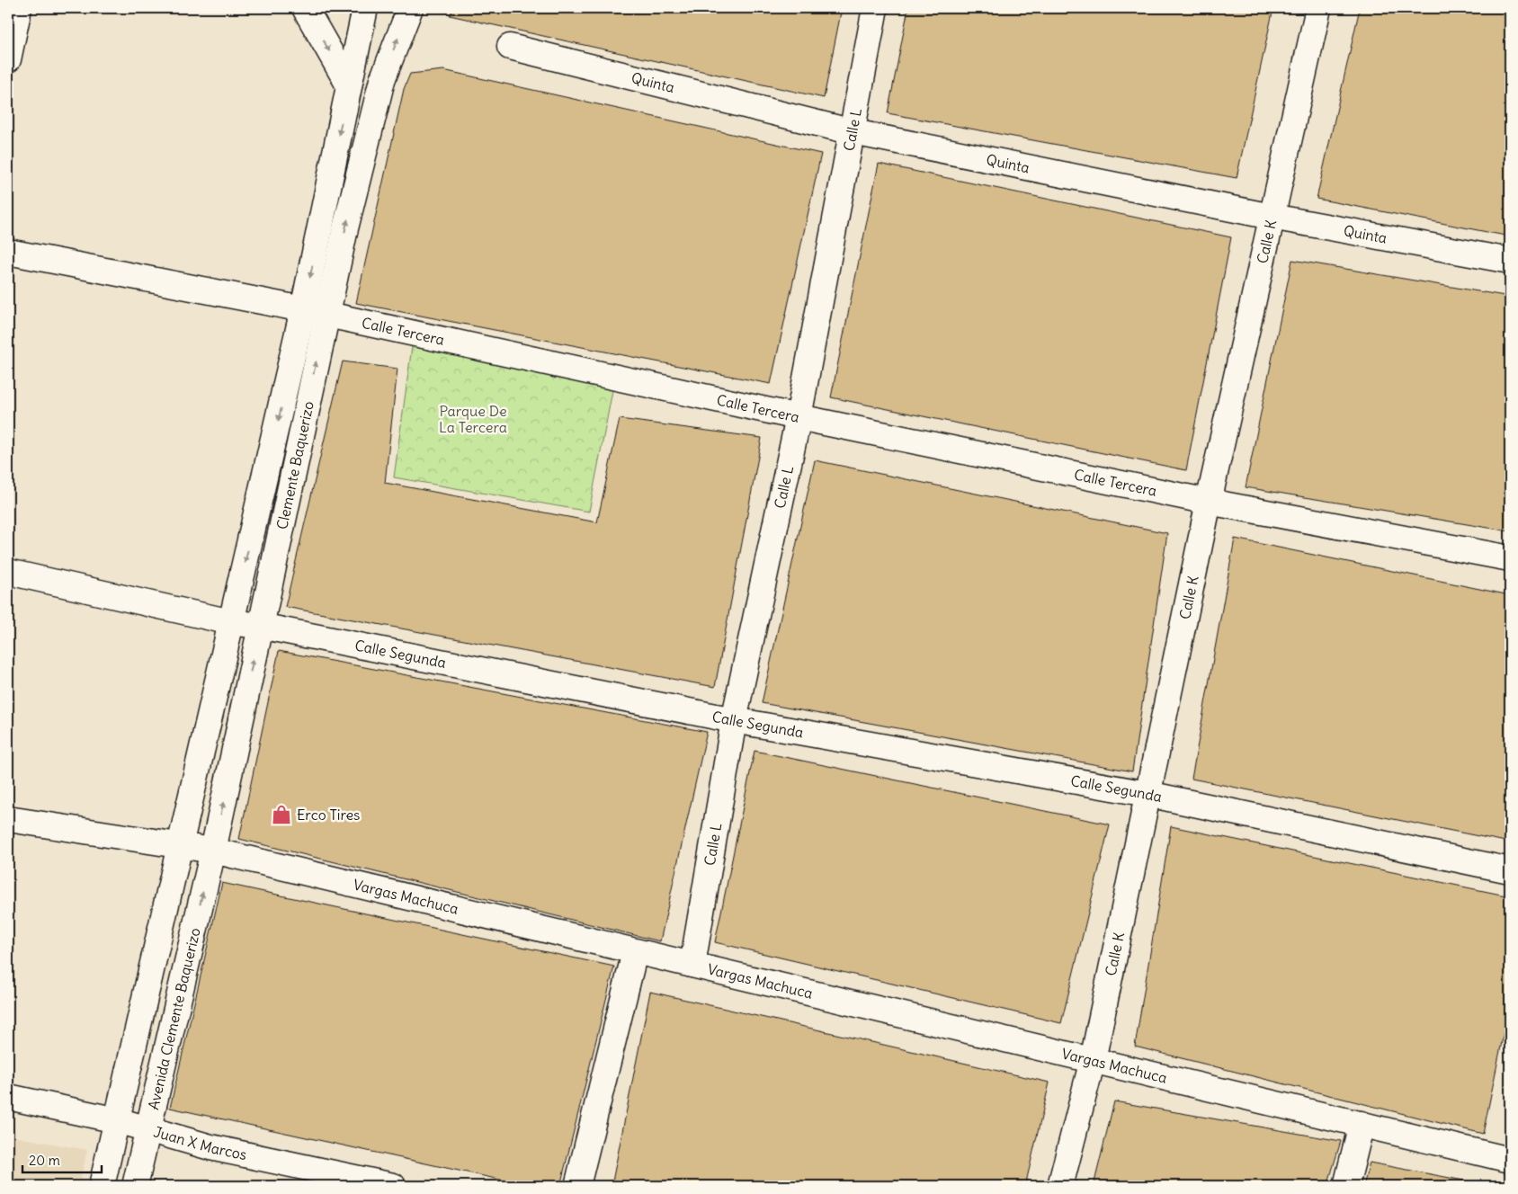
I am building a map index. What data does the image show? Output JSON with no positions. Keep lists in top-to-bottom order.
{
  "streets": {
    "main road": [
      "Quinta",
      "Calle L",
      "Calle K",
      "Calle Tercera",
      "Clemente Baquerizo",
      "Calle Segunda",
      "Vargas Machuca",
      "Avenida Clemente Baquerizo",
      "Juan X Marcos"
    ]
  },
  "crossings": [
    ["Quinta", "Calle L"],
    ["Quinta", "Calle K"],
    ["Calle L", "Calle Tercera"],
    ["Calle L", "Calle Segunda"],
    ["Calle L", "Vargas Machuca"],
    ["Calle K", "Calle Tercera"],
    ["Calle K", "Calle Segunda"],
    ["Calle K", "Vargas Machuca"],
    ["Calle Tercera", "Clemente Baquerizo"],
    ["Clemente Baquerizo", "Calle Segunda"],
    ["Clemente Baquerizo", "Vargas Machuca"],
    ["Clemente Baquerizo", "Avenida Clemente Baquerizo"],
    ["Vargas Machuca", "Avenida Clemente Baquerizo"],
    ["Avenida Clemente Baquerizo", "Juan X Marcos"]
  ],
  "parks": ["Parque De La Tercera"],
  "places": {
    "shop": ["Erco Tires"]
  },
  "scale_bar": "20 m"
}
